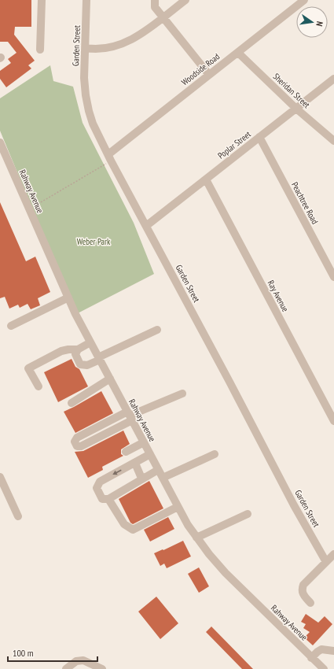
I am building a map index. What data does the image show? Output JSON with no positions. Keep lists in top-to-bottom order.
{
  "streets": {
    "street": [
      "Garden Street",
      "Woodside Road",
      "Sheridan Street",
      "Poplar Street",
      "Rahway Avenue",
      "Peachtree Road",
      "Ray Avenue"
    ]
  },
  "crossings": [
    ["Garden Street", "Woodside Road"],
    ["Garden Street", "Poplar Street"],
    ["Woodside Road", "Sheridan Street"],
    ["Sheridan Street", "Poplar Street"],
    ["Poplar Street", "Peachtree Road"],
    ["Poplar Street", "Ray Avenue"]
  ],
  "parks": ["Weber Park"],
  "scale_bar": "100 m",
  "north": "right"
}
